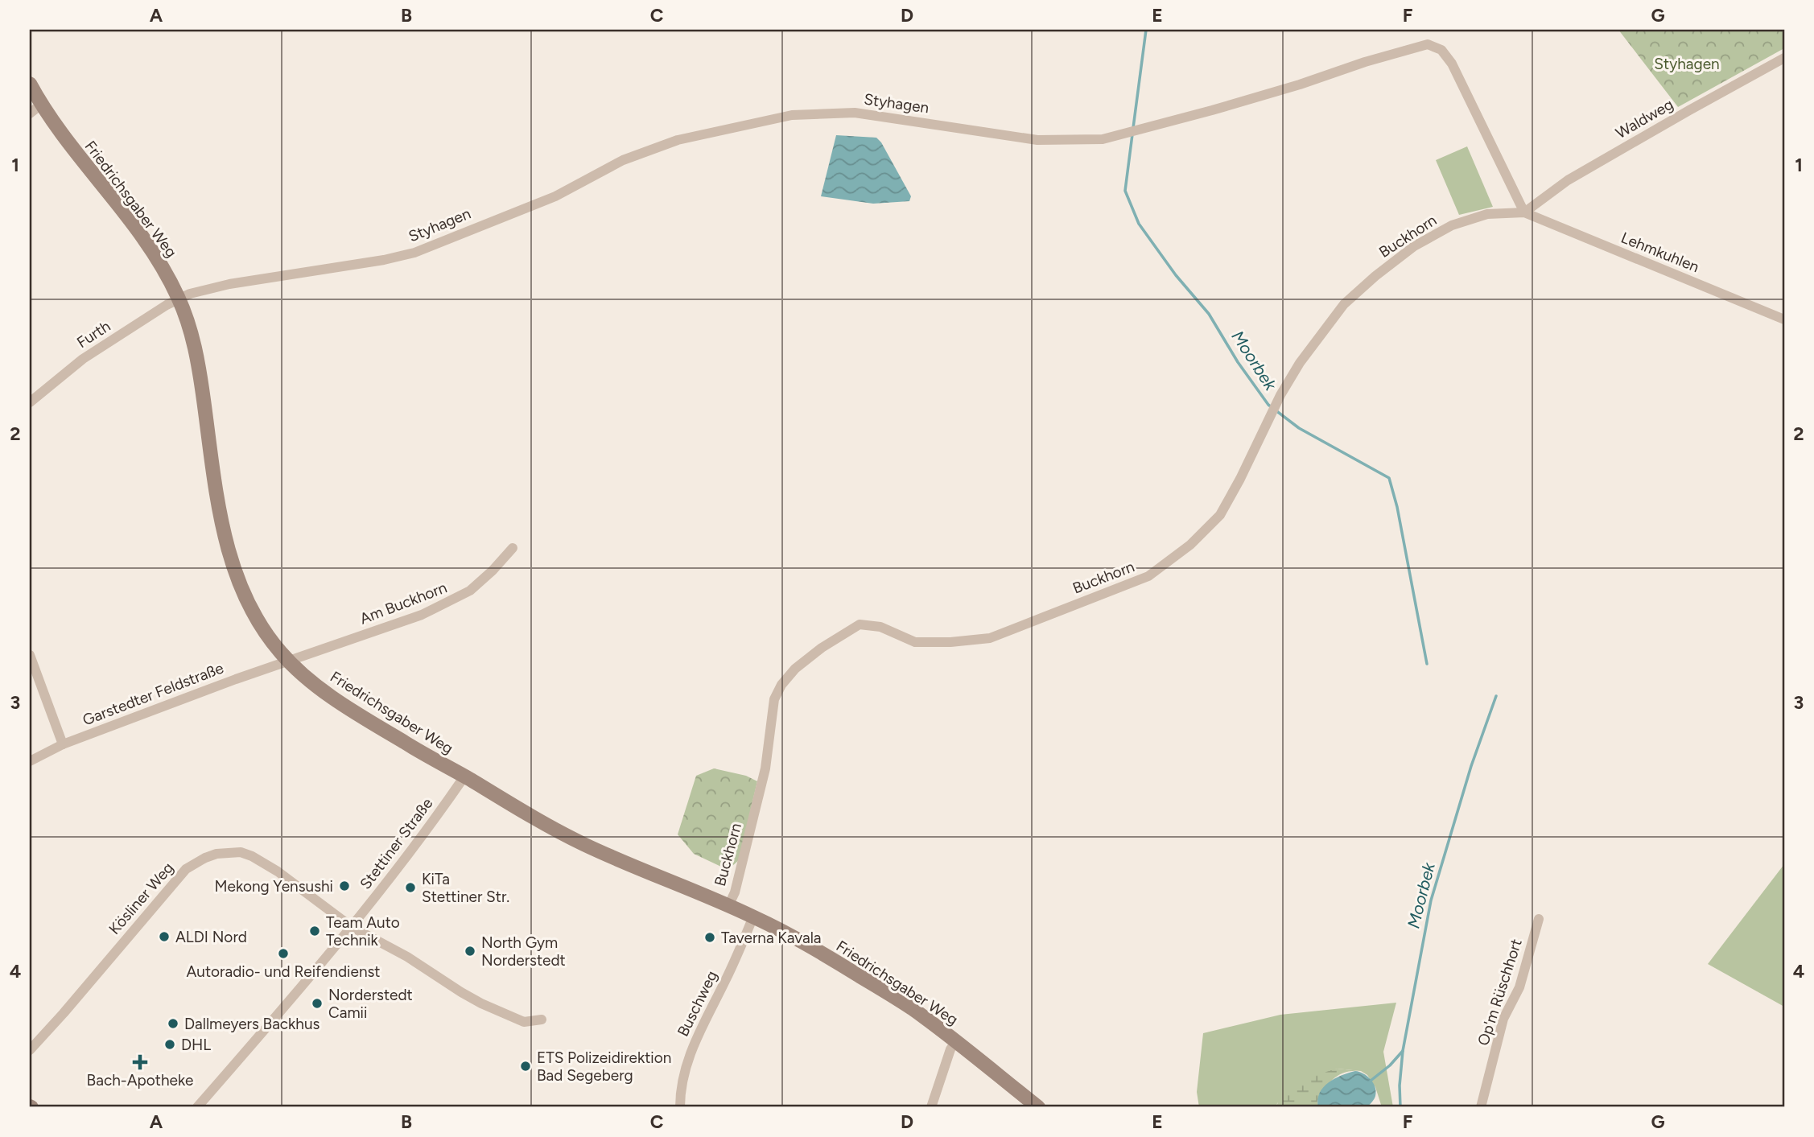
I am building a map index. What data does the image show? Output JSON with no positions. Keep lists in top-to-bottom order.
{
  "streets": {
    "main road": ["Friedrichsgaber Weg"],
    "street": [
      "Styhagen",
      "Waldweg",
      "Buckhorn",
      "Lehmkuhlen",
      "Furth",
      "Am Buckhorn",
      "Garstedter Feldstraße",
      "Stettiner Straße",
      "Kösliner Weg",
      "Op'm Rüschhort",
      "Buschweg"
    ]
  },
  "crossings": [
    ["Styhagen", "Waldweg"],
    ["Styhagen", "Friedrichsgaber Weg"],
    ["Styhagen", "Buckhorn"],
    ["Styhagen", "Lehmkuhlen"],
    ["Styhagen", "Furth"],
    ["Waldweg", "Buckhorn"],
    ["Waldweg", "Lehmkuhlen"],
    ["Friedrichsgaber Weg", "Buckhorn"],
    ["Friedrichsgaber Weg", "Furth"],
    ["Friedrichsgaber Weg", "Am Buckhorn"],
    ["Friedrichsgaber Weg", "Garstedter Feldstraße"],
    ["Friedrichsgaber Weg", "Stettiner Straße"],
    ["Friedrichsgaber Weg", "Buschweg"],
    ["Buckhorn", "Lehmkuhlen"],
    ["Am Buckhorn", "Garstedter Feldstraße"],
    ["Stettiner Straße", "Kösliner Weg"]
  ],
  "water": ["Moorbek"],
  "parks": ["Styhagen"],
  "places": {
    "other": [
      "Mekong Yensushi",
      "KiTa Stettiner Str.",
      "Team Auto Technik",
      "ALDI Nord",
      "Taverna Kavala",
      "North Gym Norderstedt",
      "Autoradio- und Reifendienst",
      "Norderstedt Camii",
      "Dallmeyers Backhus",
      "DHL",
      "ETS Polizeidirektion Bad Segeberg"
    ],
    "health": ["Bach-Apotheke"]
  },
  "grid": {
    "columns": [
      "A",
      "B",
      "C",
      "D",
      "E",
      "F",
      "G"
    ],
    "rows": [
      "1",
      "2",
      "3",
      "4"
    ]
  }
}
